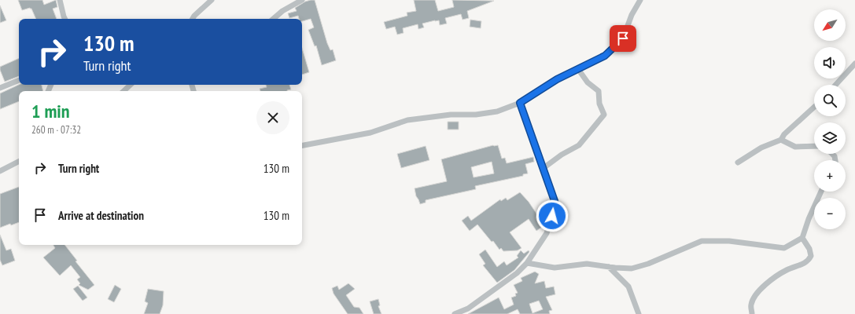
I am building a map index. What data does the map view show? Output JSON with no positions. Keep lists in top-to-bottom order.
{
  "north": "bottom left",
  "page": {
    "map_buttons": ["+", "−"],
    "turn": ["130 m", "Turn right"],
    "heading": ["1 min", "260 m · 07:32"],
    "list": [
      {
        "name": "Turn right",
        "value": "130 m"
      },
      {
        "name": "Arrive at destination",
        "value": "130 m"
      }
    ]
  }
}
